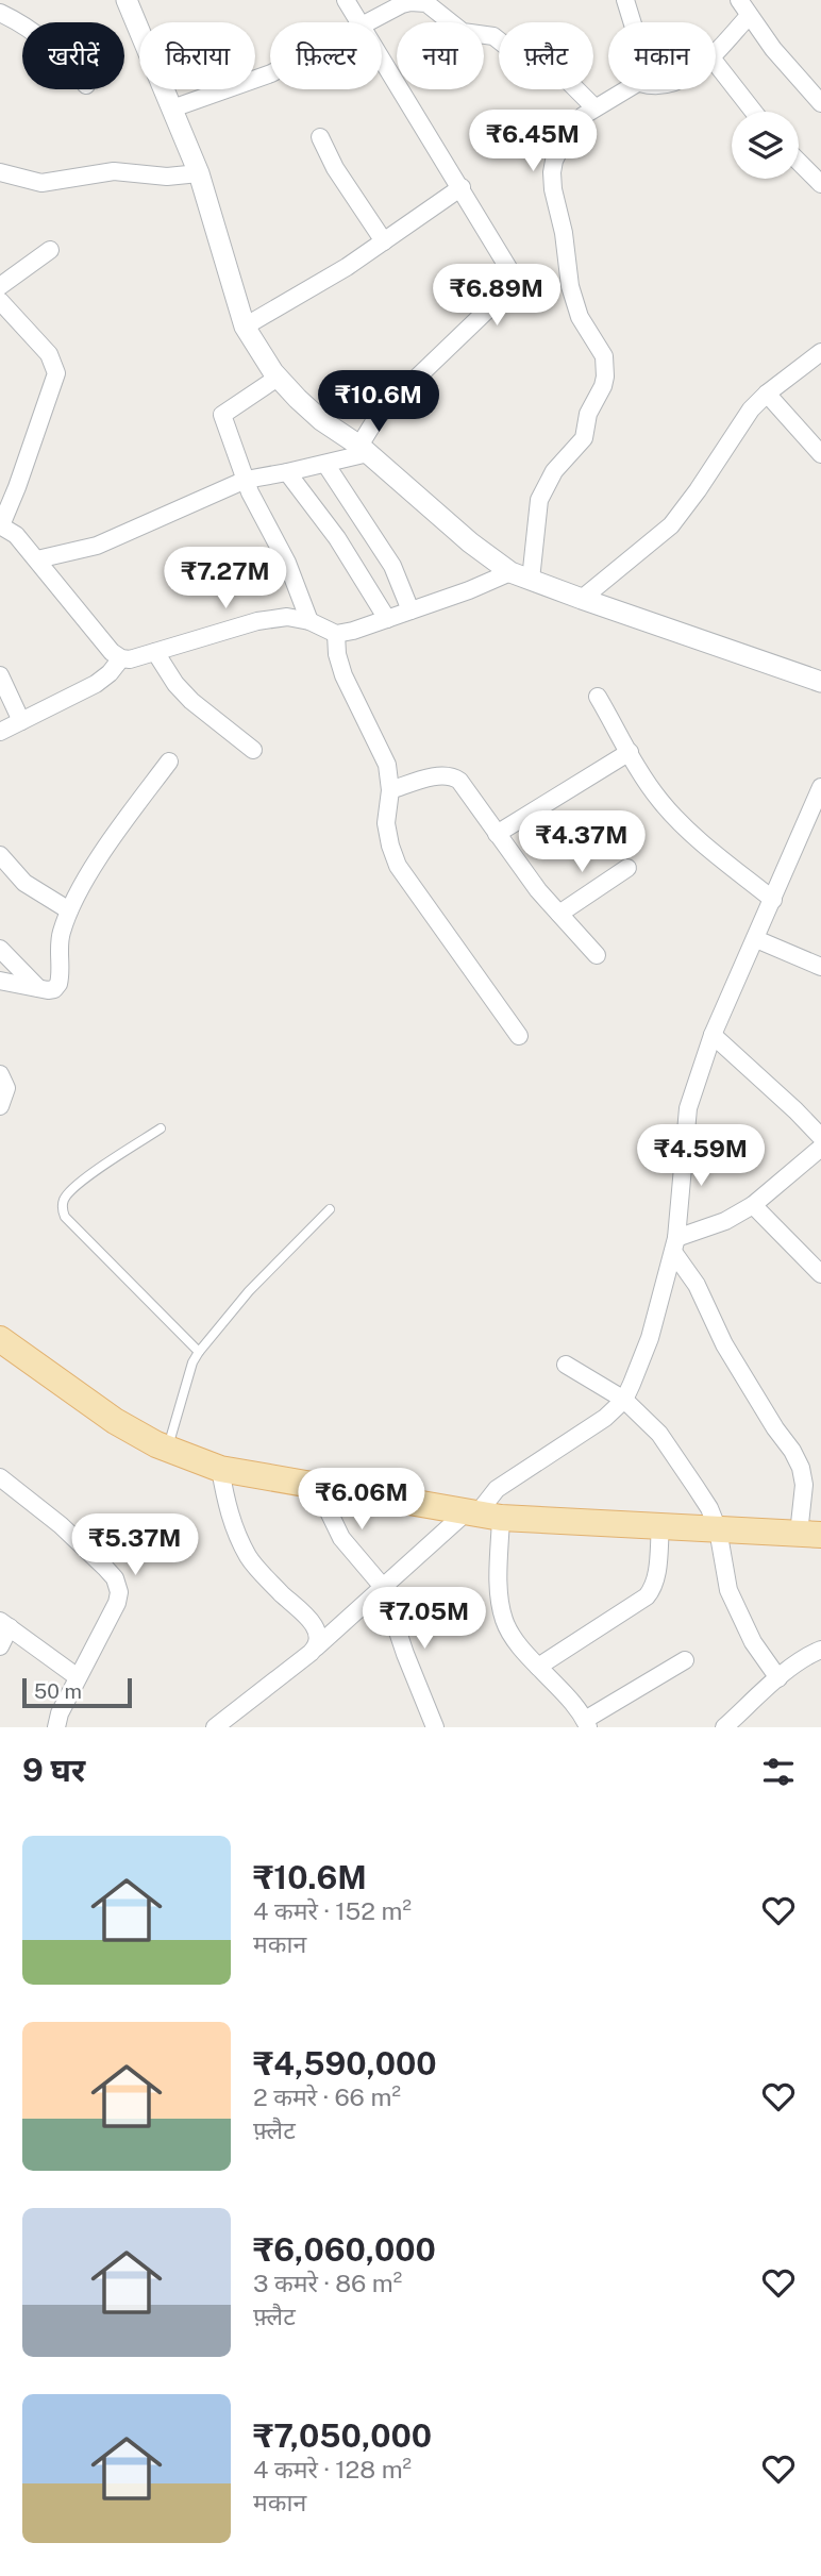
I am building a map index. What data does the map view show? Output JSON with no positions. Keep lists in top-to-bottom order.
{
  "scale_bar": "50 m",
  "page": {
    "chip": [
      "खरीदें",
      "किराया",
      "फ़िल्टर",
      "नया",
      "फ़्लैट",
      "मकान"
    ],
    "price": [
      "₹6.45M",
      "₹6.89M",
      "₹10.6M",
      "₹7.27M",
      "₹4.37M",
      "₹4.59M",
      "₹6.06M",
      "₹5.37M",
      "₹7.05M"
    ],
    "scale": "50 m",
    "heading": "9 घर",
    "list": [
      {
        "name": "₹10.6M",
        "note": "4 कमरे · 152 m² · मकान"
      },
      {
        "name": "₹4,590,000",
        "note": "2 कमरे · 66 m² · फ़्लैट"
      },
      {
        "name": "₹6,060,000",
        "note": "3 कमरे · 86 m² · फ़्लैट"
      },
      {
        "name": "₹7,050,000",
        "note": "4 कमरे · 128 m² · मकान"
      }
    ]
  }
}
